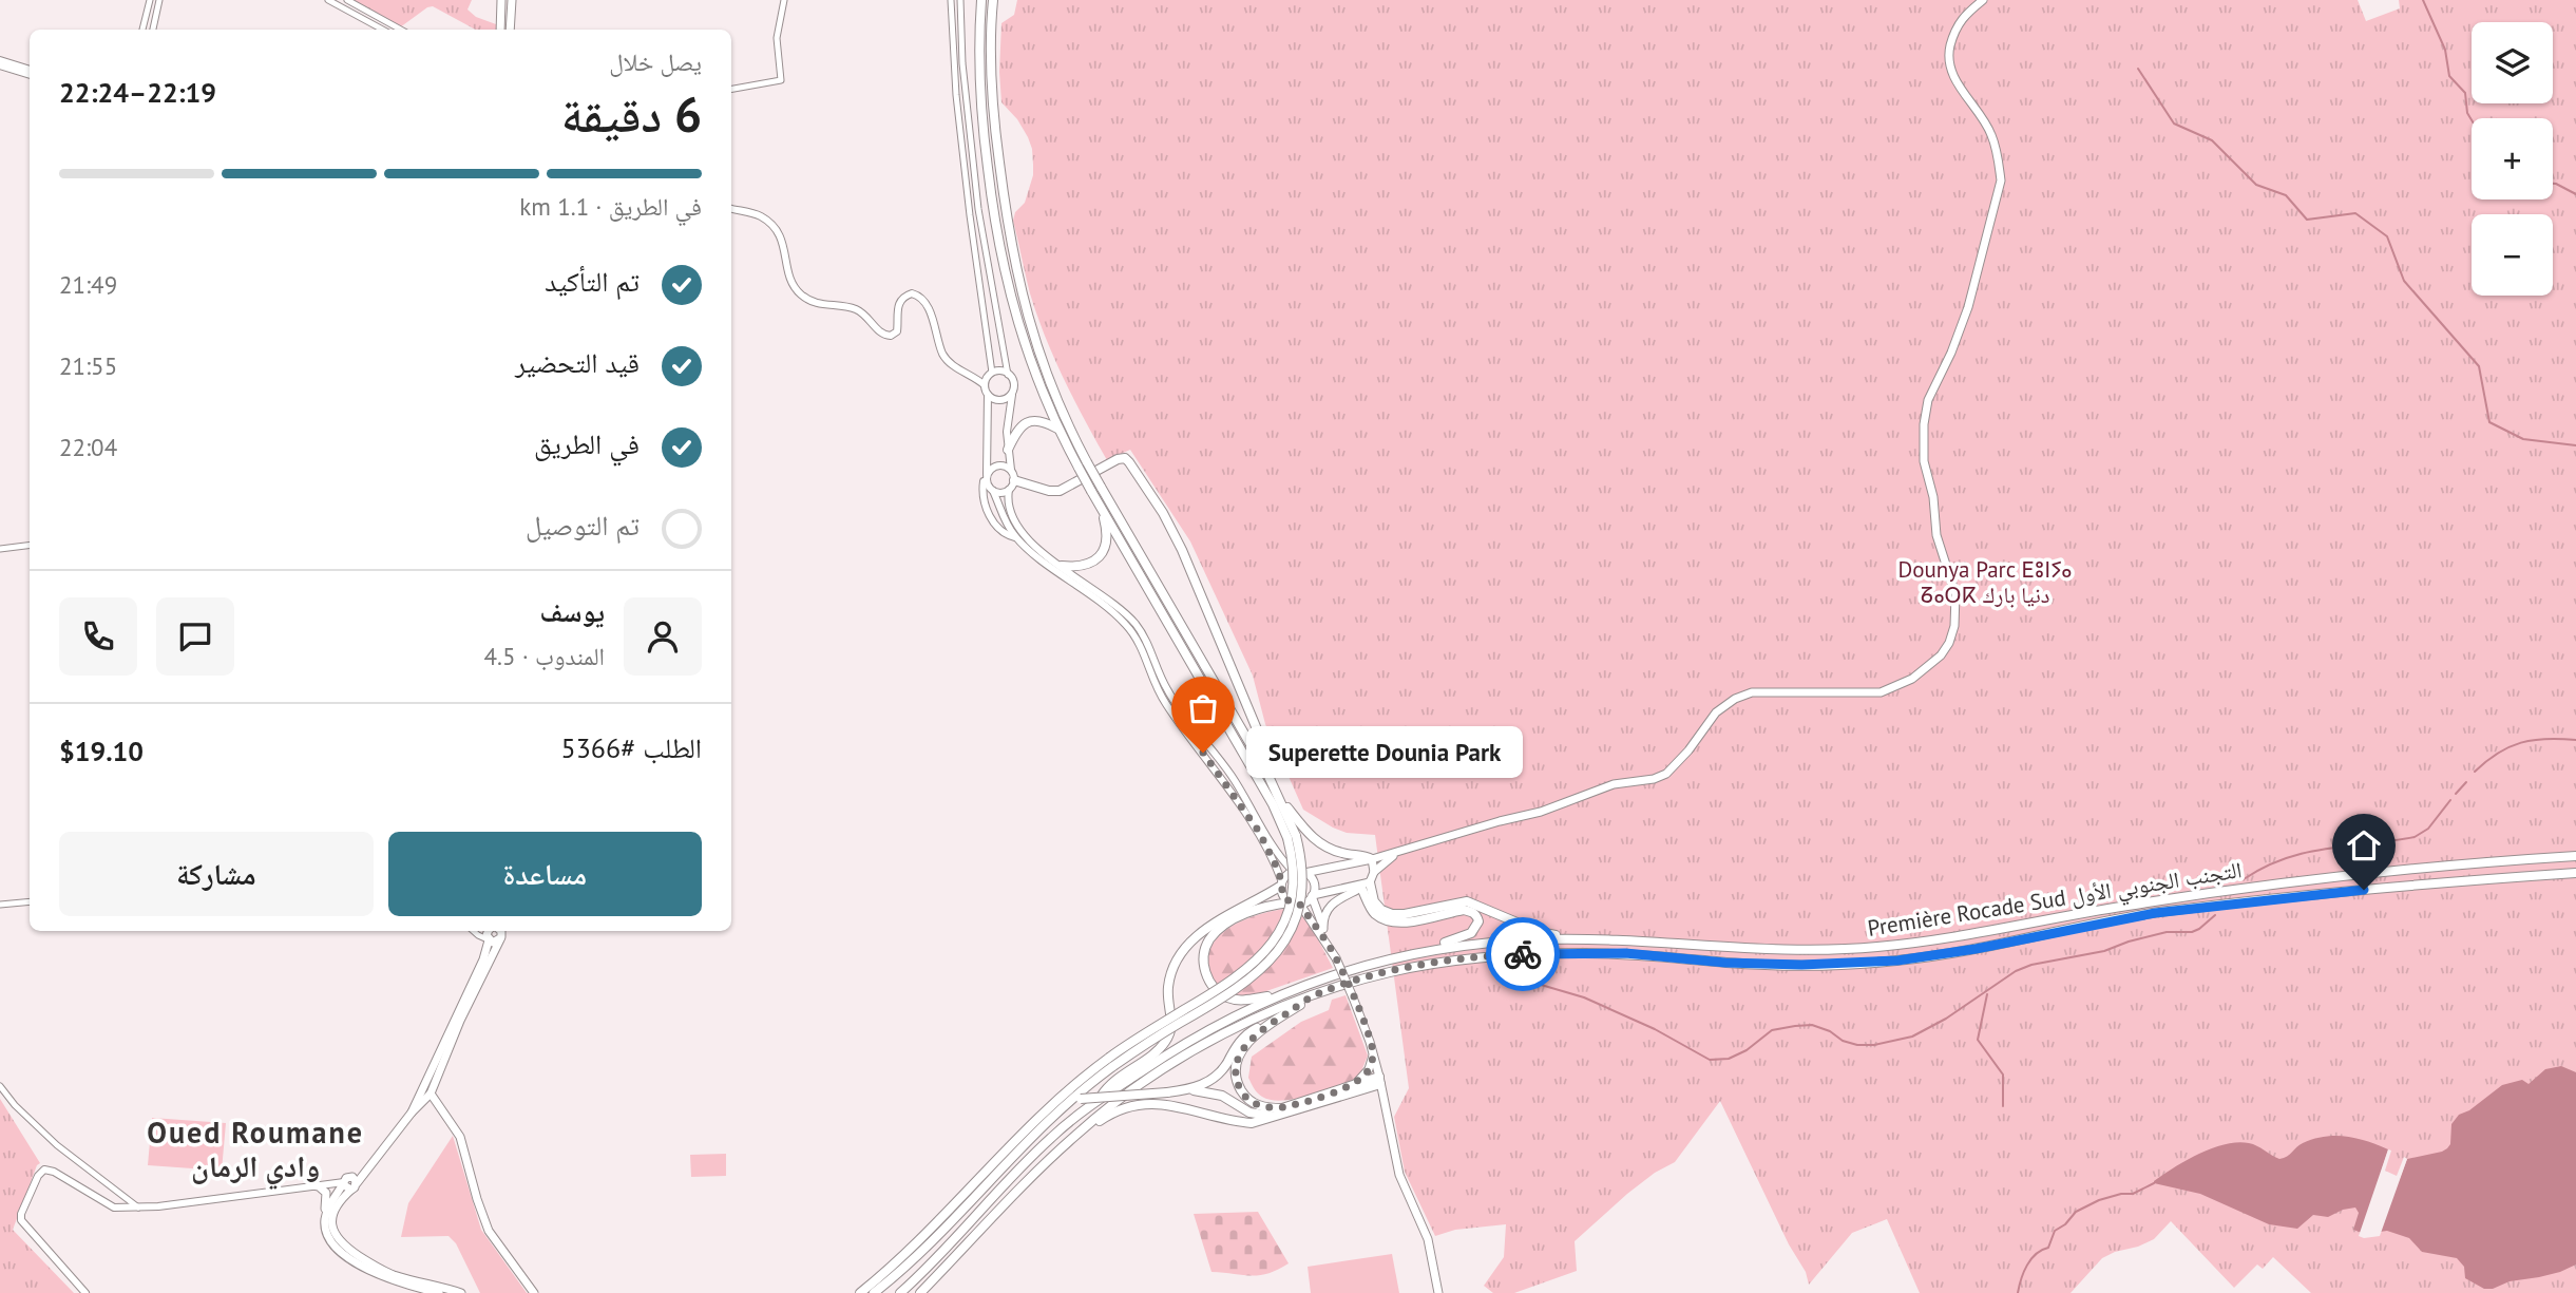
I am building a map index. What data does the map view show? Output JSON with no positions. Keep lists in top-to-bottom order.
{
  "streets": {
    "highway": ["Première Rocade Sud التجنب الجنوبي الأول"]
  },
  "districts": ["Oued Roumane وادي الرمان"],
  "parks": ["Dounya Parc ⴹⵓⵏⵢⴰ ⵒⴰⵔⴽ دنيا بارك"],
  "places": ["Superette Dounia Park"],
  "page": {
    "map_buttons": ["+", "−"],
    "heading": ["6 دقيقة", "يصل خلال", "22:19–22:24"],
    "panel": [
      "يوسف",
      "المندوب · 4.5",
      "الطلب #5366",
      "$19.10"
    ],
    "bar": "في الطريق · 1.1 km",
    "list": [
      ["تم التأكيد", "21:49"],
      ["قيد التحضير", "21:55"],
      ["في الطريق", "22:04"],
      "تم التوصيل"
    ],
    "bubble": "Superette Dounia Park",
    "buttons": ["مساعدة", "مشاركة"]
  }
}
